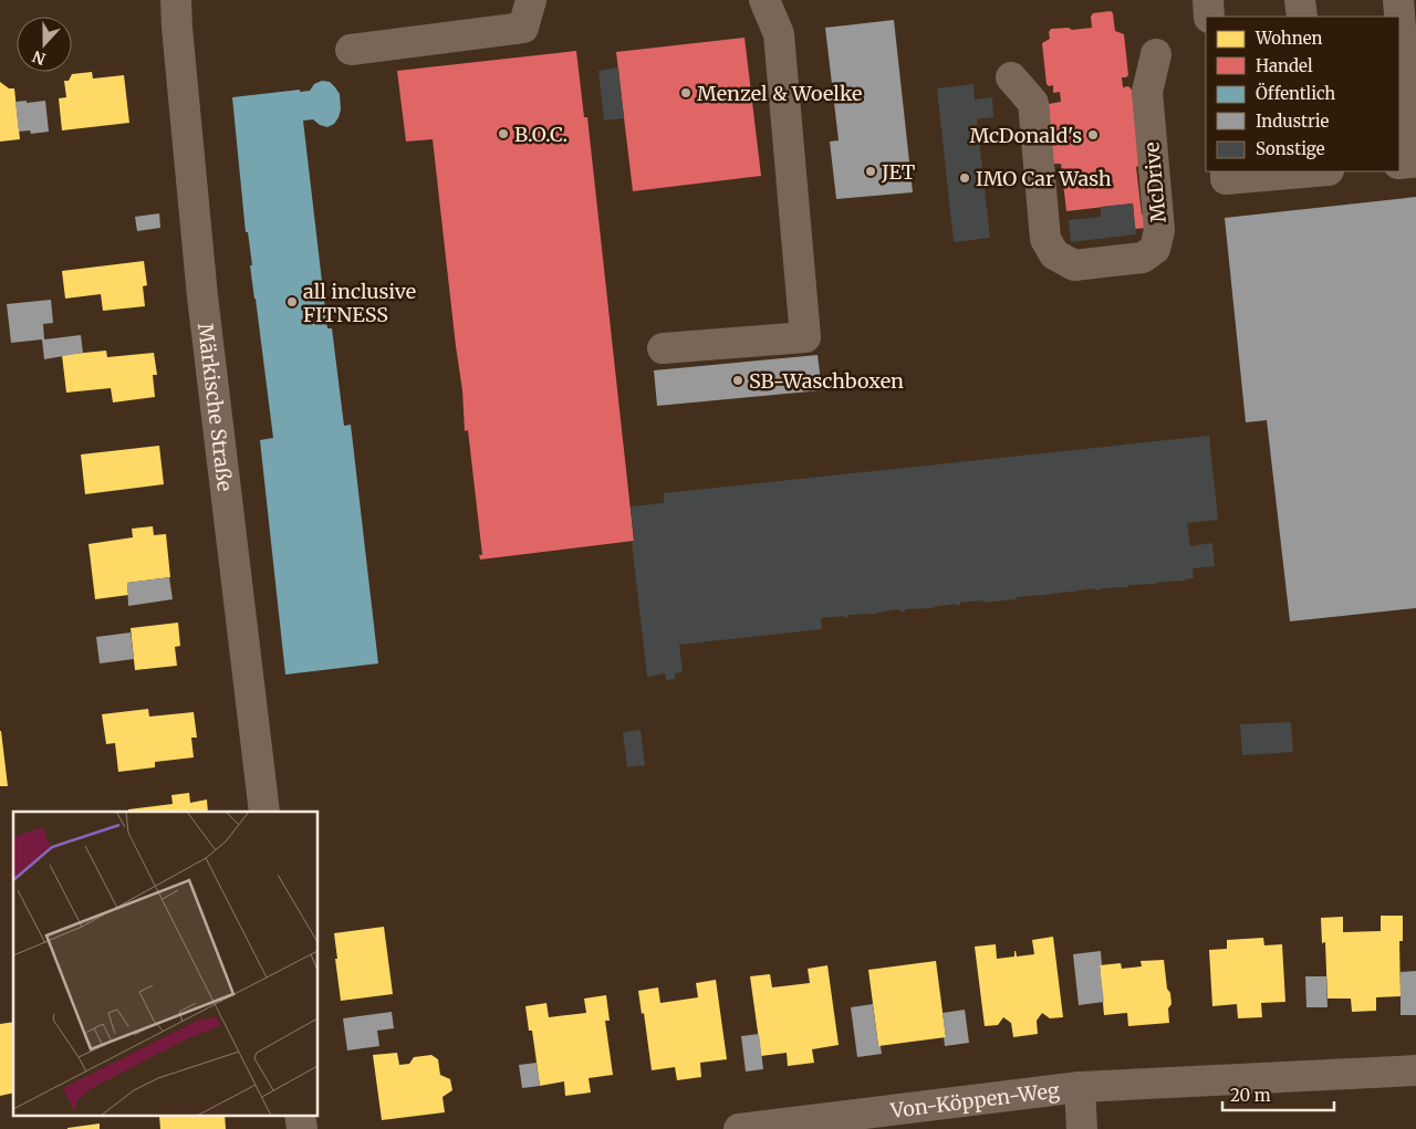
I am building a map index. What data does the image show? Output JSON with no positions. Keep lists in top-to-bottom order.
{
  "streets": {
    "street": ["McDrive", "Märkische Straße", "Von-Köppen-Weg"]
  },
  "places": [
    "Menzel & Woelke",
    "B.O.C.",
    "McDonald's",
    "JET",
    "IMO Car Wash",
    "all inclusive FITNESS",
    "SB-Waschboxen"
  ],
  "legend": [
    "Wohnen",
    "Handel",
    "Öffentlich",
    "Industrie",
    "Sonstige"
  ],
  "scale_bar": "20 m",
  "north": "bottom"
}
